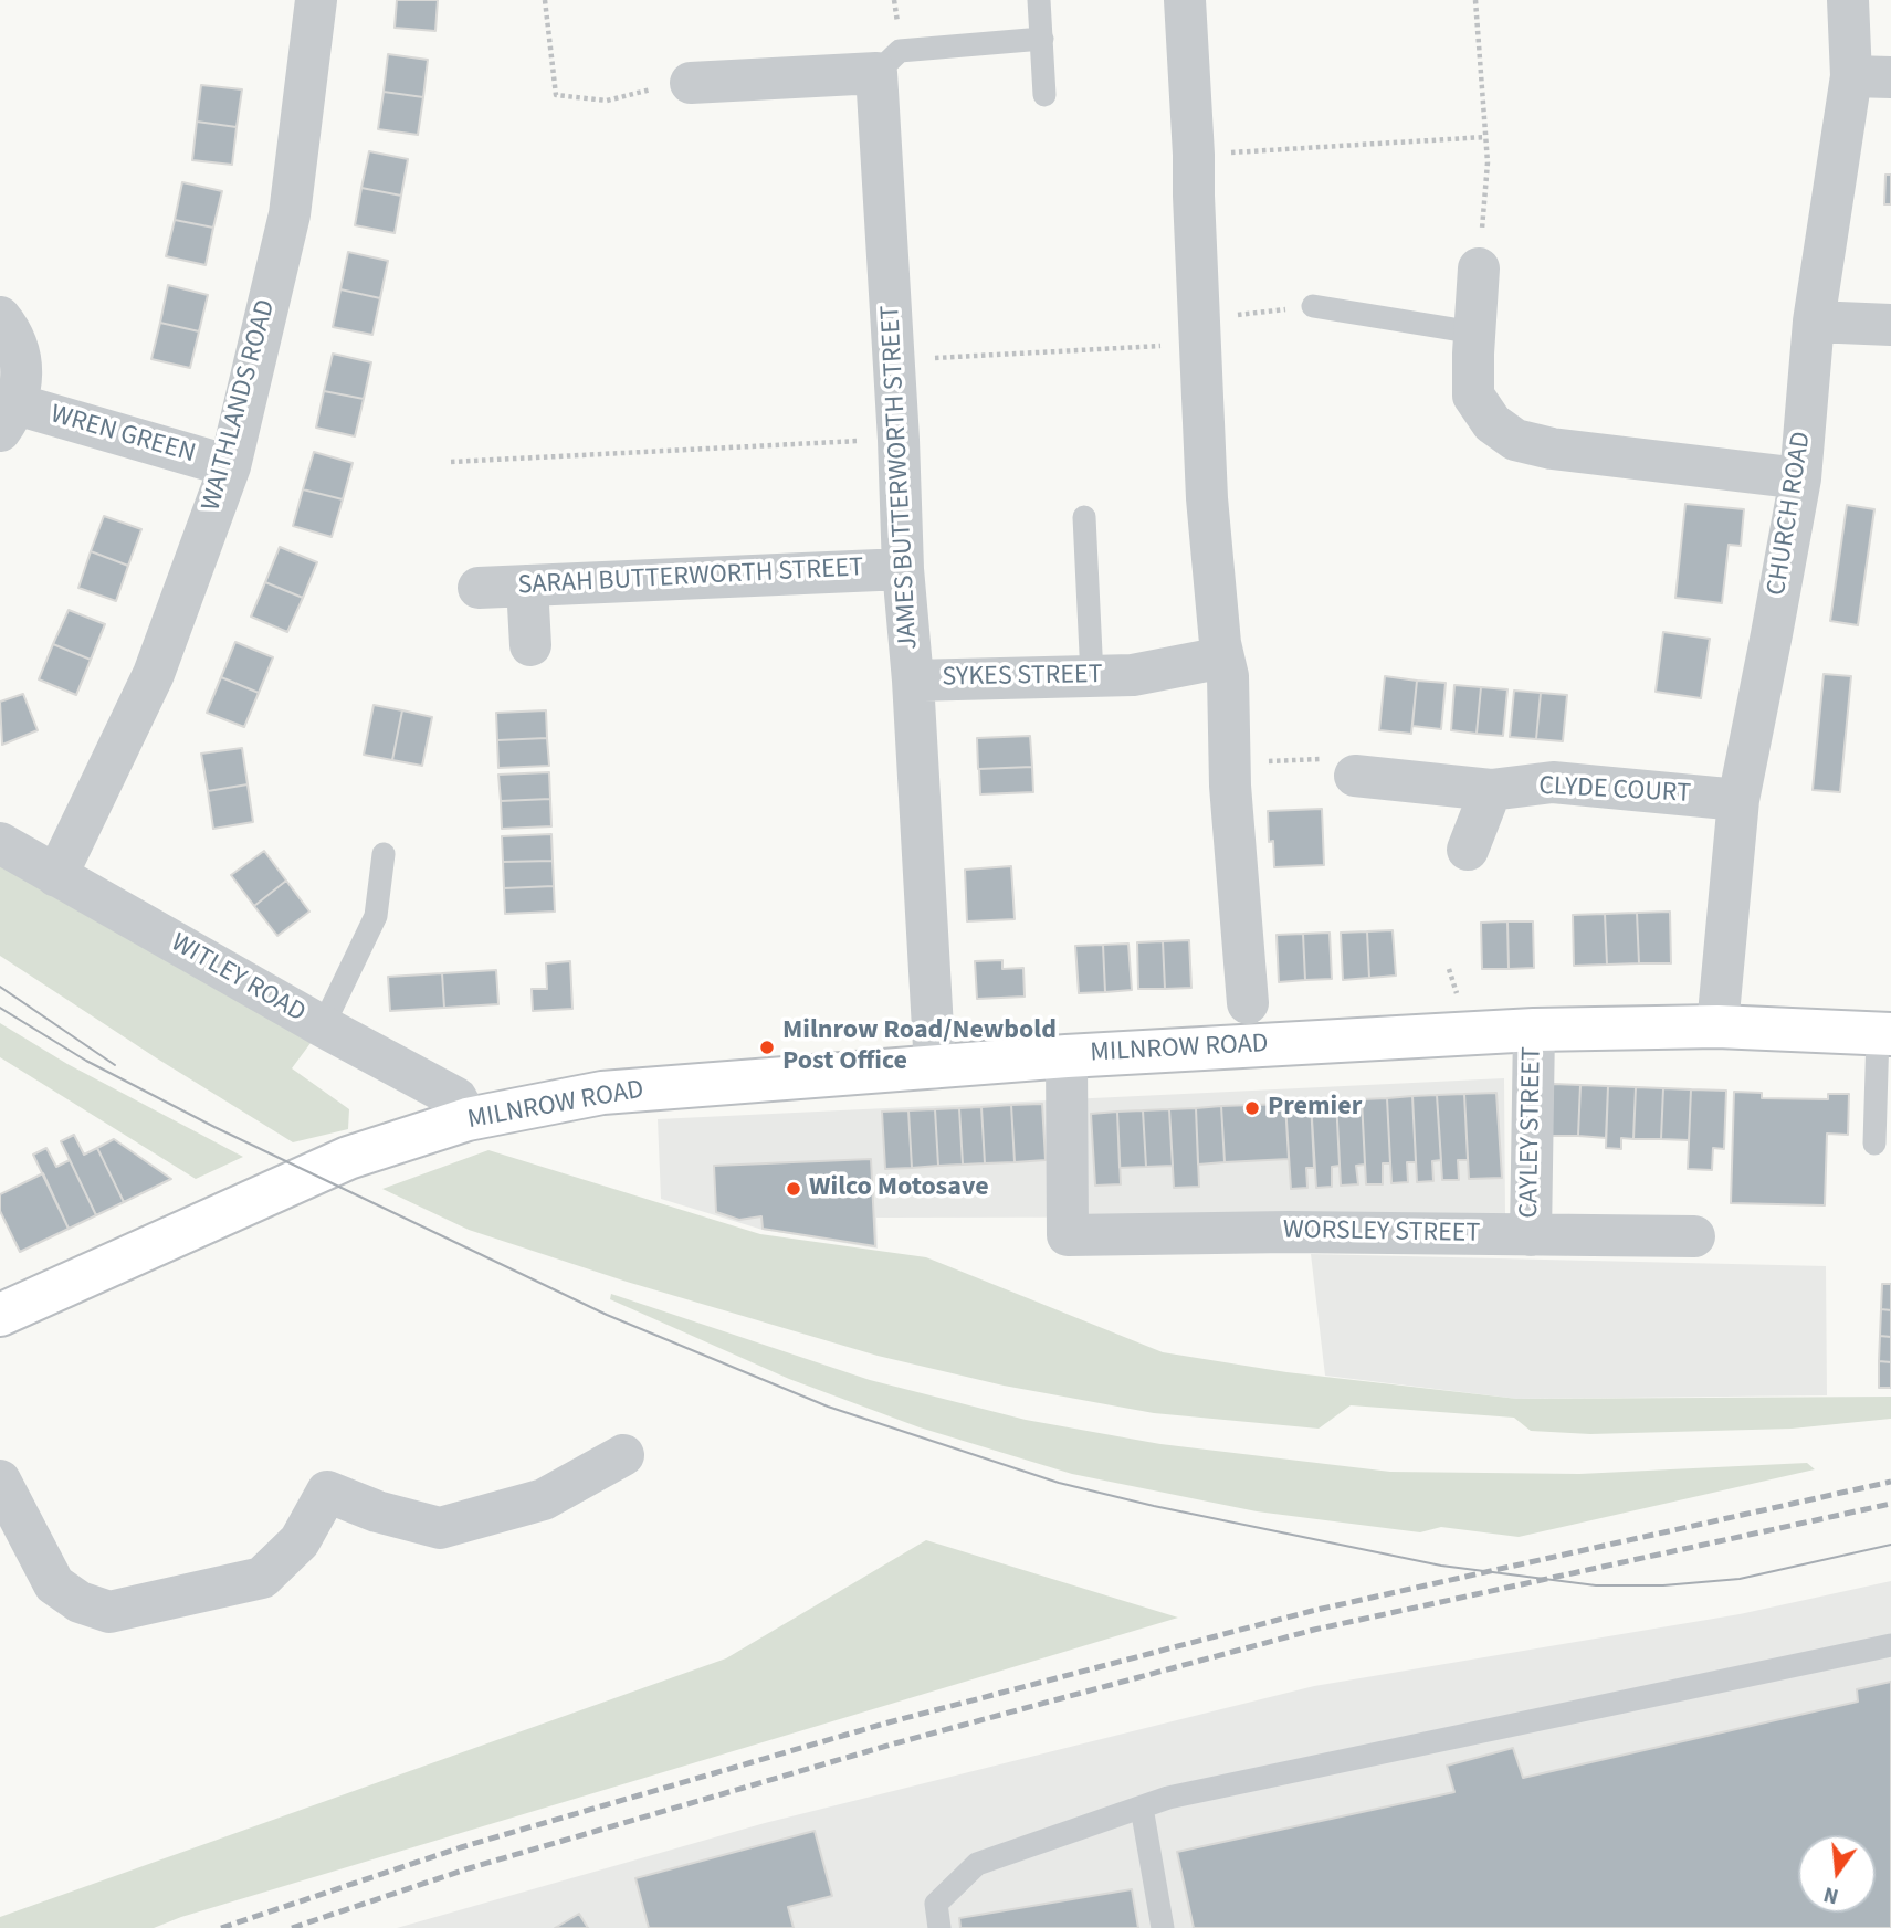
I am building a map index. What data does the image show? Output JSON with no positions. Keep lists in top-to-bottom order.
{
  "streets": {
    "main road": ["MILNROW ROAD"],
    "street": [
      "WAITHLANDS ROAD",
      "WREN GREEN",
      "JAMES BUTTERWORTH STREET",
      "CHURCH ROAD",
      "SARAH BUTTERWORTH STREET",
      "SYKES STREET",
      "CLYDE COURT",
      "WITLEY ROAD",
      "CAYLEY STREET",
      "WORSLEY STREET"
    ]
  },
  "crossings": [
    ["WAITHLANDS ROAD", "WREN GREEN"],
    ["WAITHLANDS ROAD", "WITLEY ROAD"],
    ["JAMES BUTTERWORTH STREET", "SARAH BUTTERWORTH STREET"],
    ["JAMES BUTTERWORTH STREET", "SYKES STREET"],
    ["JAMES BUTTERWORTH STREET", "MILNROW ROAD"],
    ["CHURCH ROAD", "CLYDE COURT"],
    ["CHURCH ROAD", "MILNROW ROAD"],
    ["WITLEY ROAD", "MILNROW ROAD"],
    ["MILNROW ROAD", "CAYLEY STREET"],
    ["MILNROW ROAD", "WORSLEY STREET"],
    ["CAYLEY STREET", "WORSLEY STREET"]
  ],
  "places": ["Milnrow Road/Newbold Post Office", "Premier", "Wilco Motosave"],
  "north": "bottom"
}
